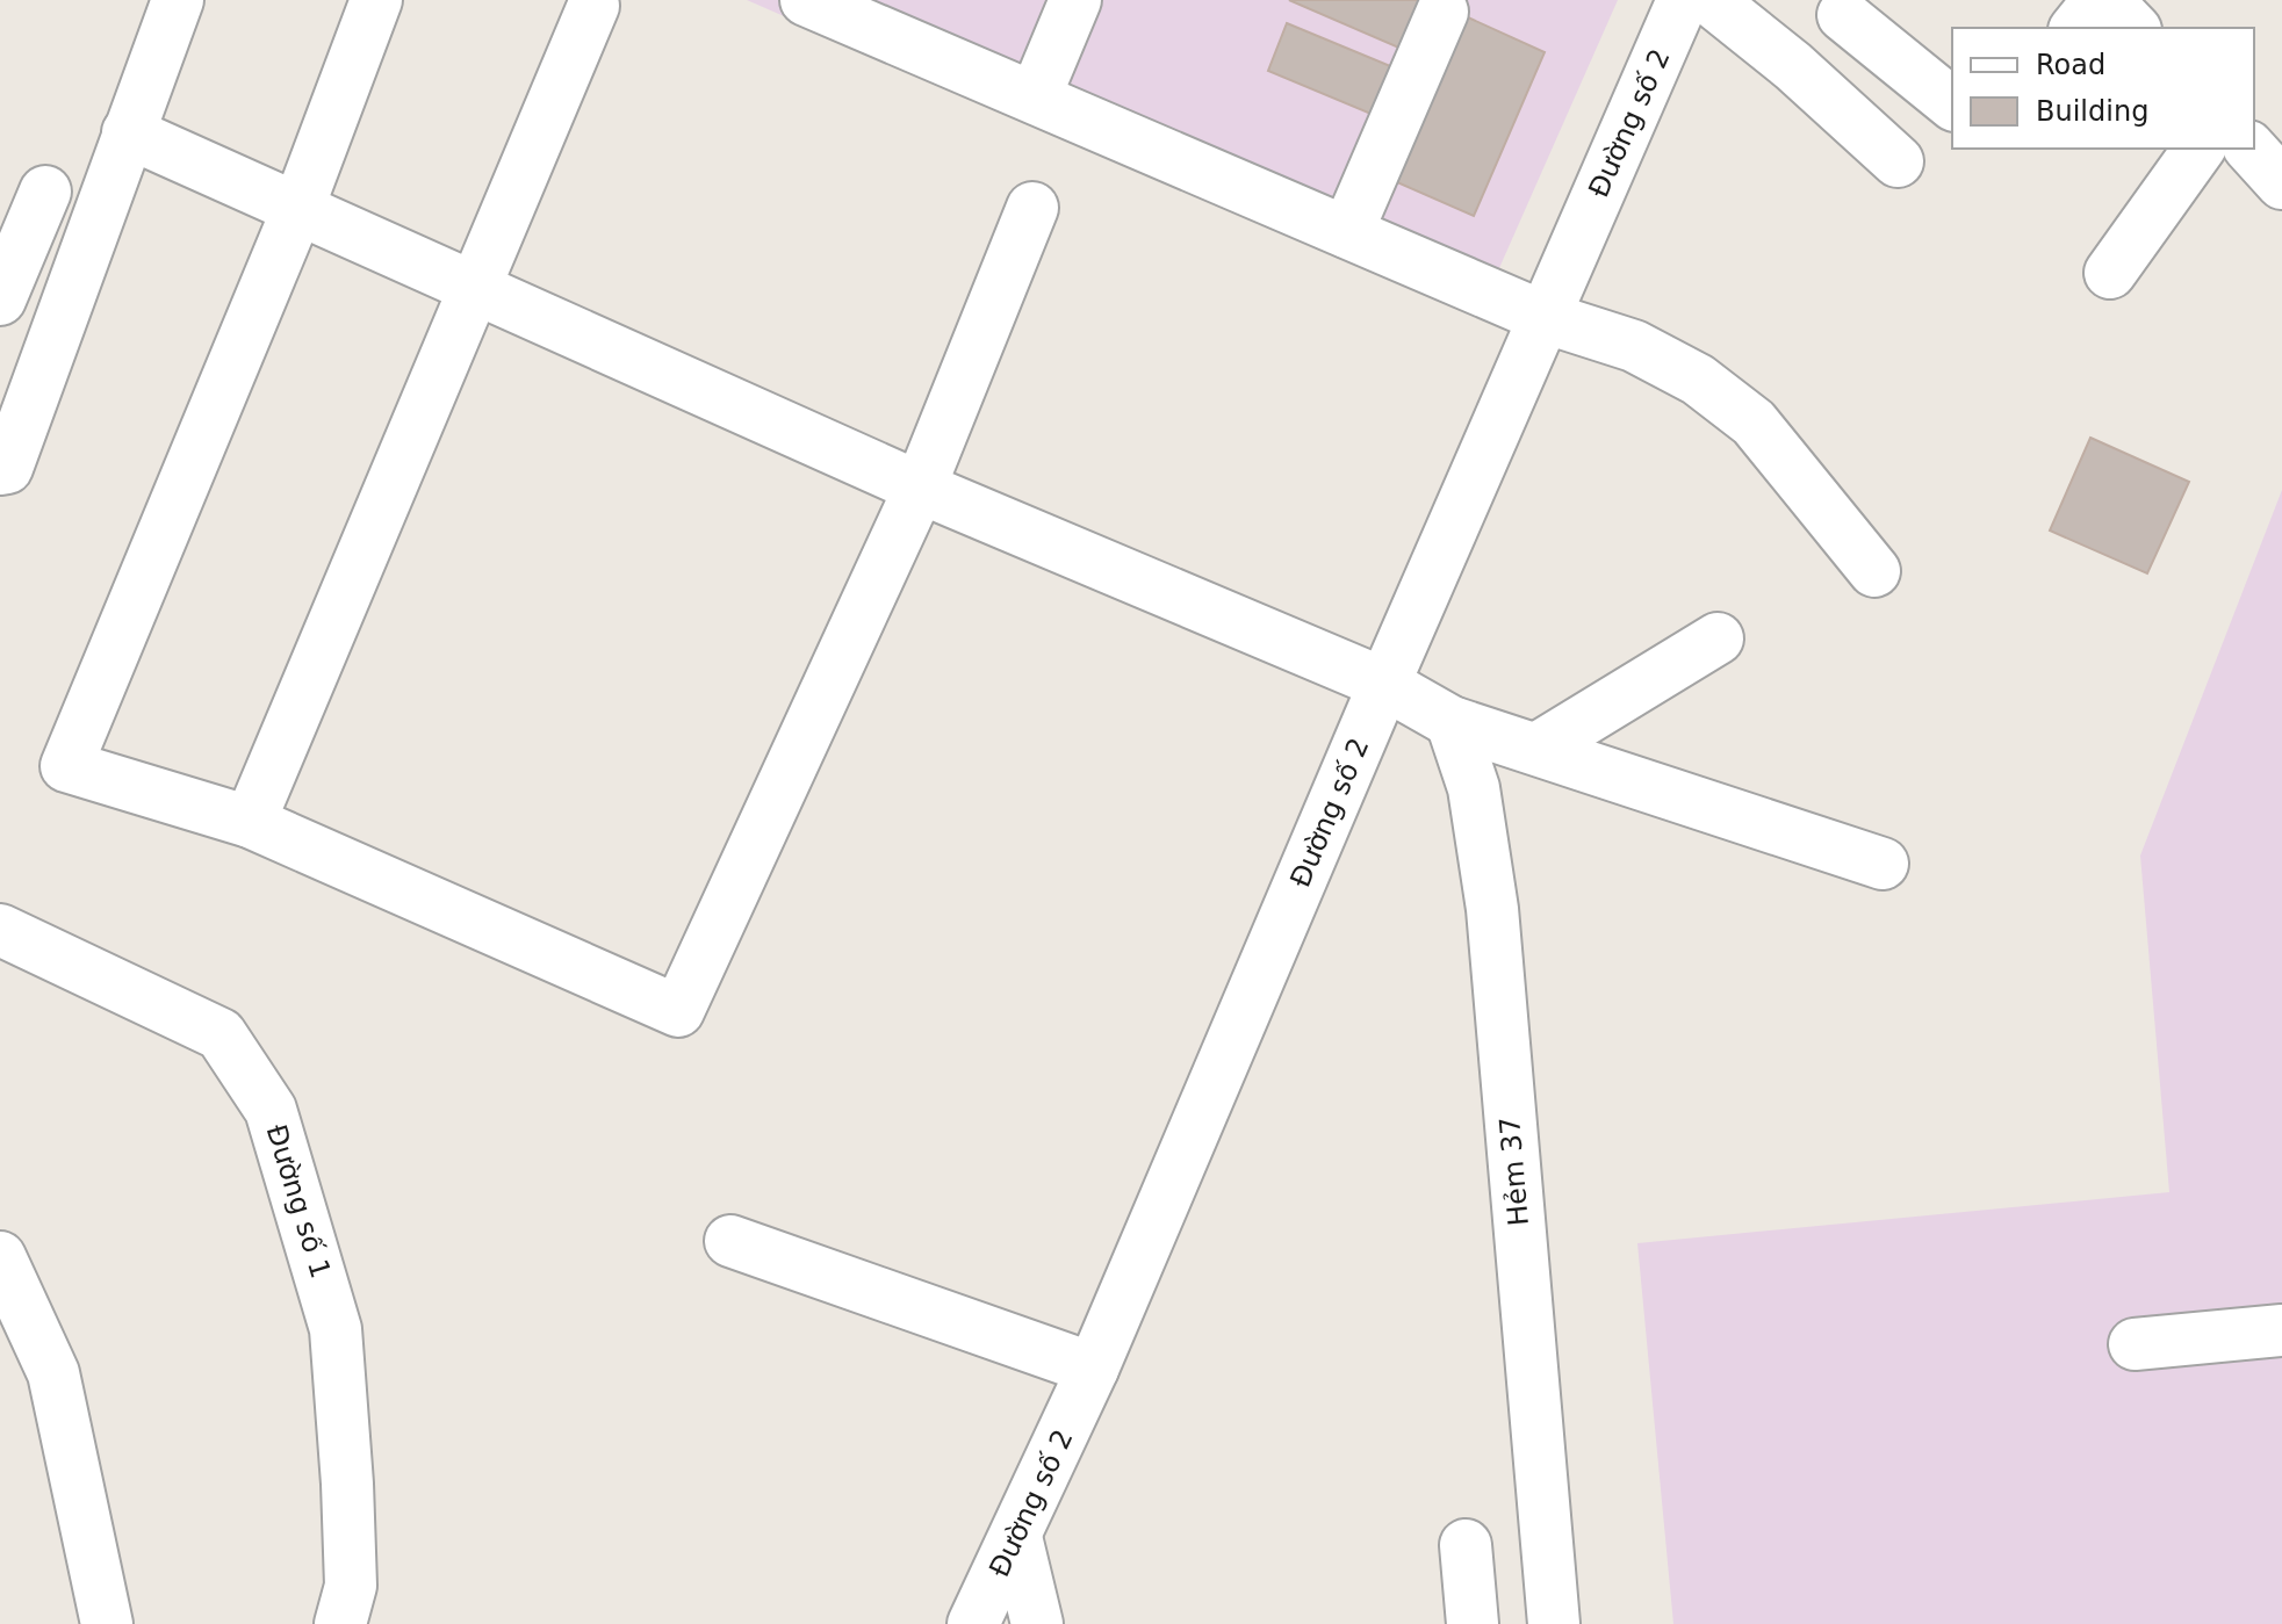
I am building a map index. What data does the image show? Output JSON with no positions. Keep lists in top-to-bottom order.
{
  "streets": {
    "street": ["Đường số 2", "Hẻm 37", "Đường số 1"]
  },
  "legend": ["Road", "Building"]
}
